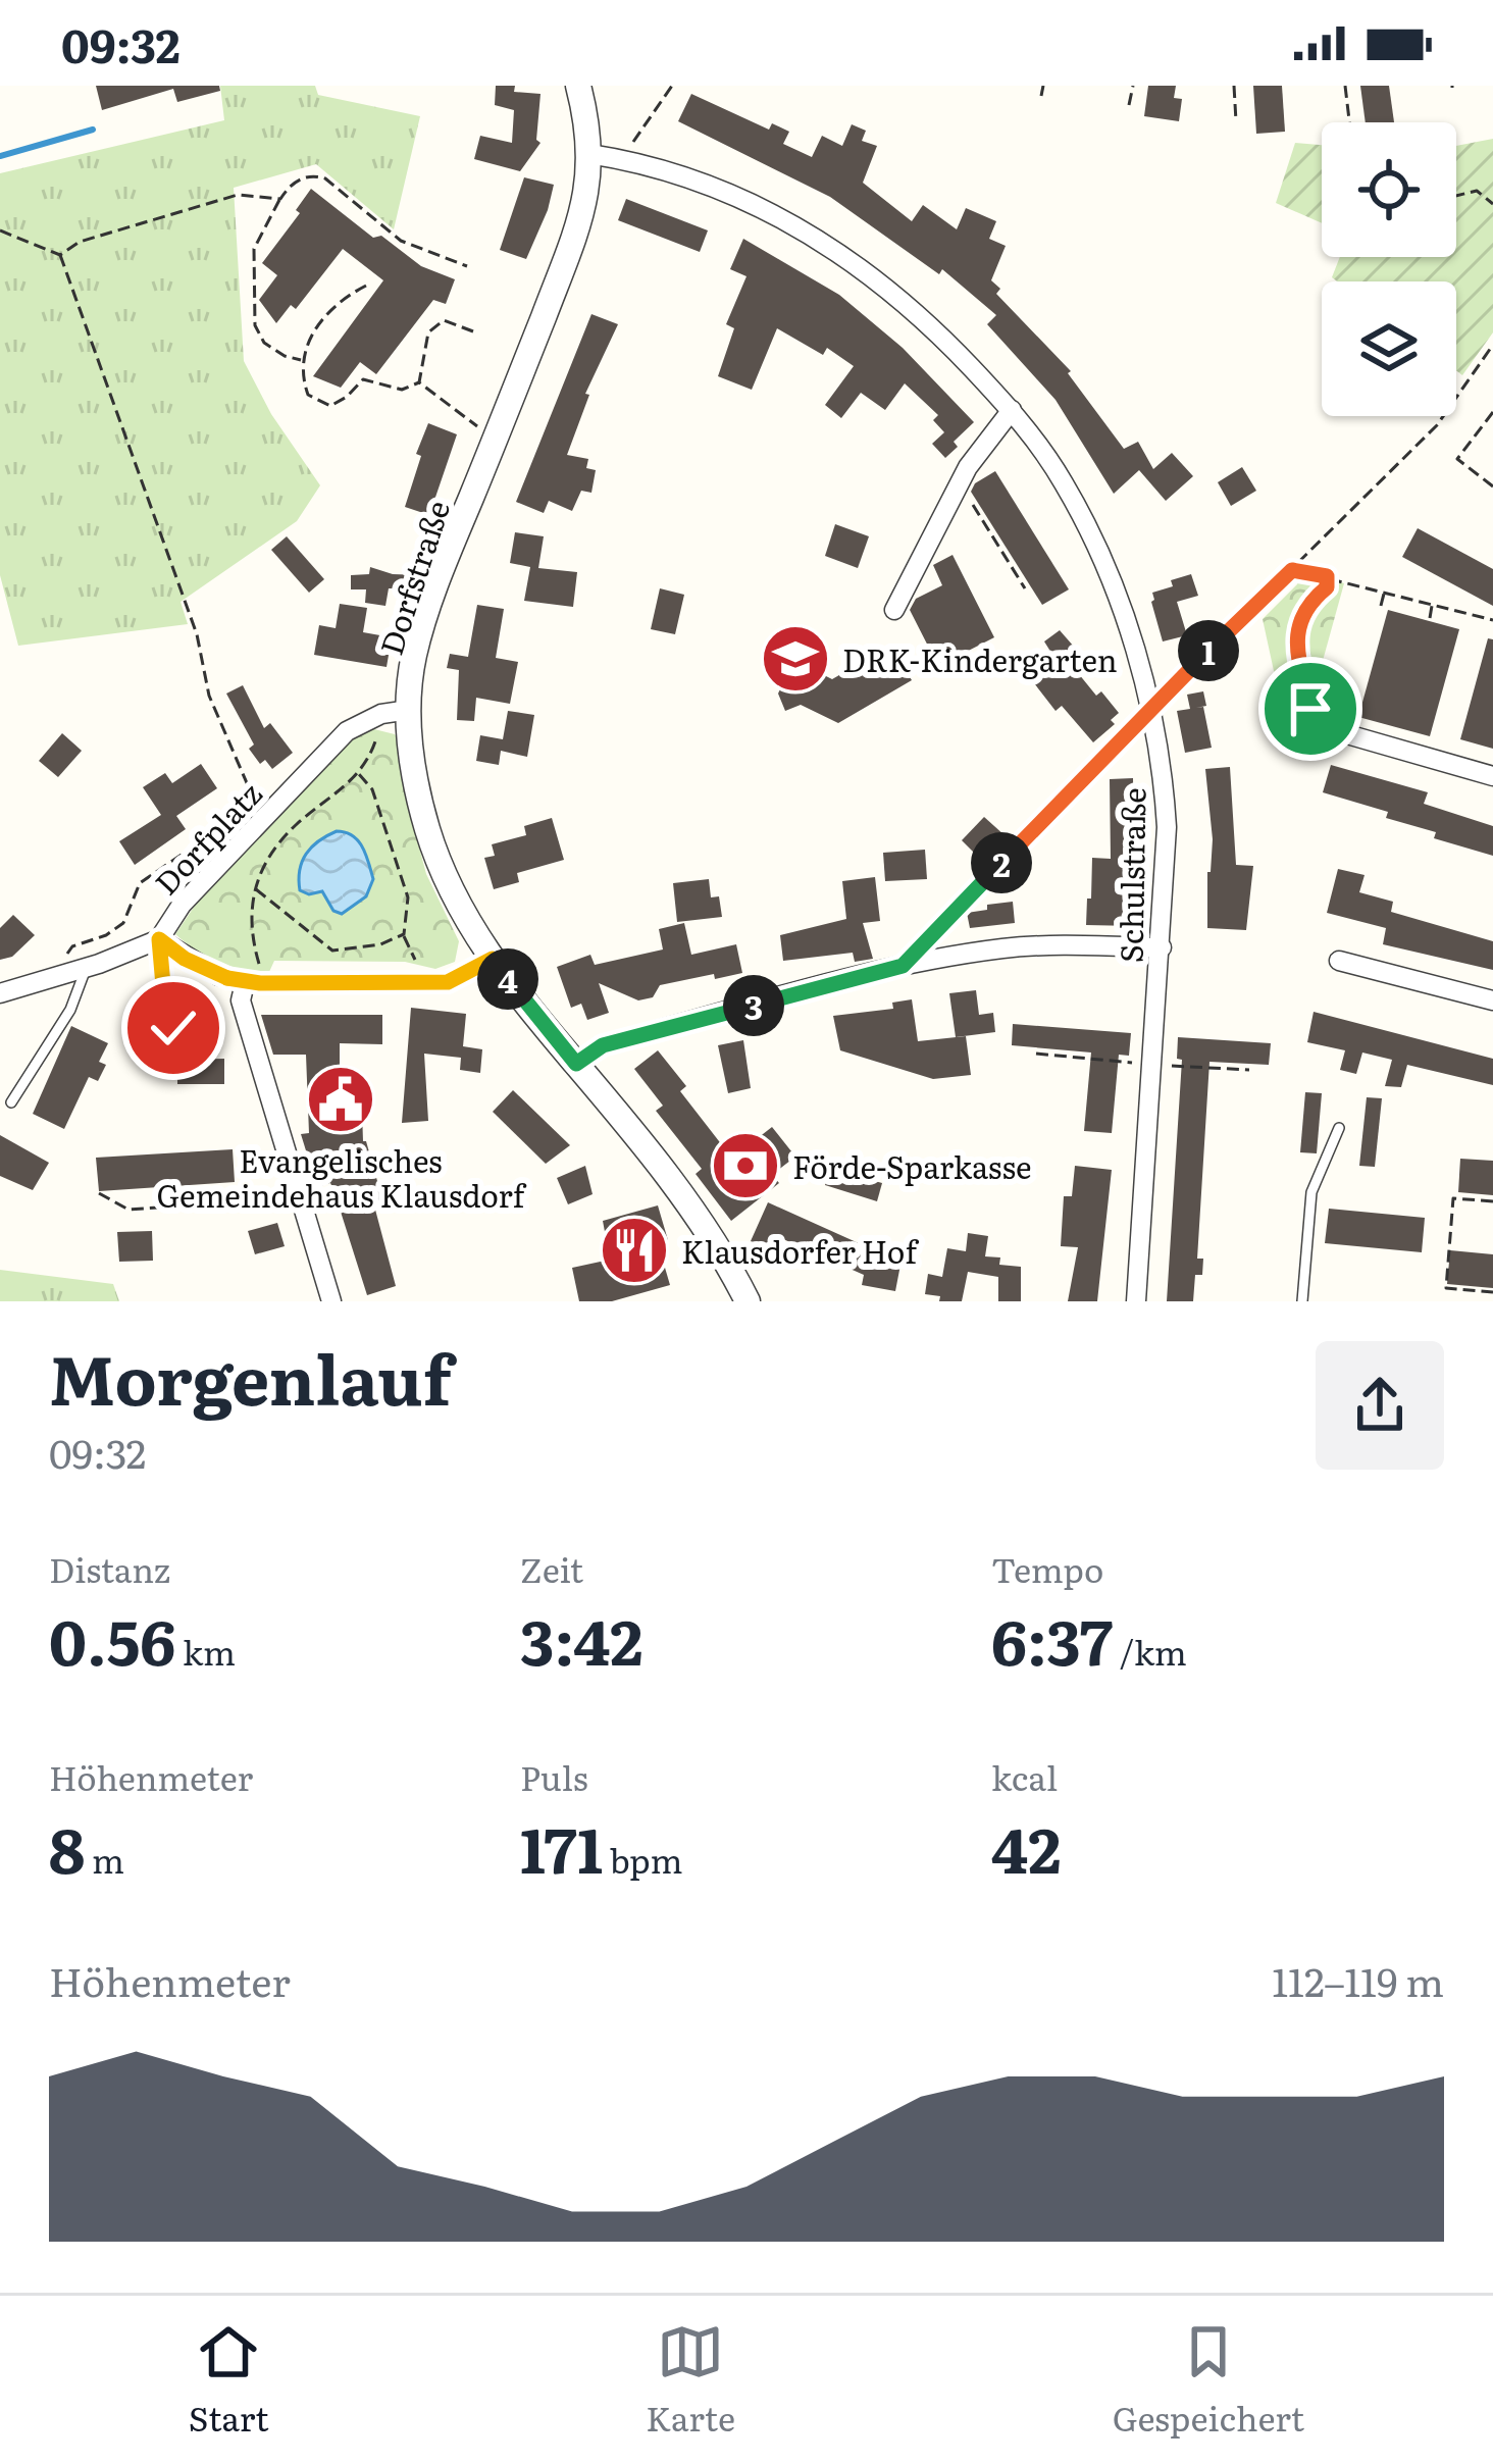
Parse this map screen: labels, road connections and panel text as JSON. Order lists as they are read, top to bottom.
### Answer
{
  "streets": {
    "street": ["Dorfstraße", "Dorfplatz", "Schulstraße"]
  },
  "crossings": [
    ["Dorfstraße", "Dorfplatz"],
    ["Dorfstraße", "Schulstraße"]
  ],
  "places": {
    "school or university": ["DRK-Kindergarten"],
    "public building": ["Evangelisches Gemeindehaus Klausdorf"],
    "bank": ["Förde-Sparkasse"],
    "restaurant": ["Klausdorfer Hof"]
  },
  "page": {
    "status": "09:32",
    "pins": [
      "1",
      "2",
      "4",
      "3"
    ],
    "heading": ["Morgenlauf", "09:32"],
    "stats": [
      ["Distanz", "0.56 km"],
      ["Zeit", "3:42"],
      ["Tempo", "6:37 /km"],
      ["Höhenmeter", "8 m"],
      ["Puls", "171 bpm"],
      ["kcal", "42"]
    ],
    "chart": ["Höhenmeter", "112–119 m"],
    "tabs": ["Start", "Karte", "Gespeichert"]
  }
}
